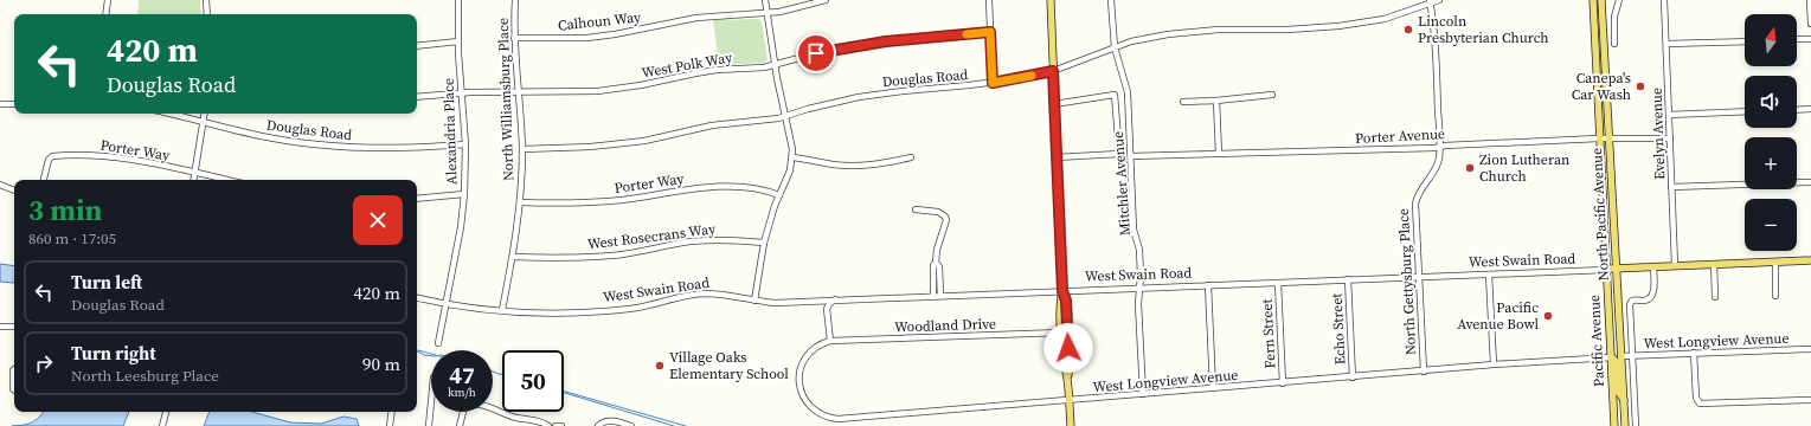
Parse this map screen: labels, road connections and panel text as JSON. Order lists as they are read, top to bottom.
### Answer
{
  "streets": {
    "main road": ["North Pacific Avenue", "West Swain Road", "Pacific Avenue"],
    "street": [
      "Calhoun Way",
      "West Polk Way",
      "Douglas Road",
      "North Williamsburg Place",
      "Alexandria Place",
      "Evelyn Avenue",
      "Porter Avenue",
      "Porter Way",
      "Mitchler Avenue",
      "West Rosecrans Way",
      "North Gettysburg Place",
      "Woodland Drive",
      "Echo Street",
      "Fern Street",
      "West Longview Avenue"
    ]
  },
  "crossings": [
    ["Calhoun Way", "North Williamsburg Place"],
    ["West Polk Way", "North Williamsburg Place"],
    ["West Polk Way", "Alexandria Place"],
    ["Douglas Road", "North Williamsburg Place"],
    ["Douglas Road", "Alexandria Place"],
    ["Douglas Road", "Mitchler Avenue"],
    ["Douglas Road", "North Gettysburg Place"],
    ["North Williamsburg Place", "Porter Way"],
    ["North Williamsburg Place", "West Rosecrans Way"],
    ["North Williamsburg Place", "West Swain Road"],
    ["Alexandria Place", "West Swain Road"],
    ["Evelyn Avenue", "Porter Avenue"],
    ["Evelyn Avenue", "West Swain Road"],
    ["Porter Avenue", "Mitchler Avenue"],
    ["Porter Avenue", "North Pacific Avenue"],
    ["Porter Avenue", "North Gettysburg Place"],
    ["Porter Avenue", "Pacific Avenue"],
    ["Mitchler Avenue", "West Swain Road"],
    ["Mitchler Avenue", "West Longview Avenue"],
    ["North Pacific Avenue", "West Swain Road"],
    ["North Pacific Avenue", "West Longview Avenue"],
    ["West Swain Road", "North Gettysburg Place"],
    ["West Swain Road", "Echo Street"],
    ["West Swain Road", "Fern Street"],
    ["West Swain Road", "Pacific Avenue"],
    ["North Gettysburg Place", "West Longview Avenue"],
    ["Woodland Drive", "West Longview Avenue"],
    ["Echo Street", "West Longview Avenue"],
    ["Fern Street", "West Longview Avenue"],
    ["Pacific Avenue", "West Longview Avenue"]
  ],
  "places": [
    "Lincoln Presbyterian Church",
    "Canepa's Car Wash",
    "Zion Lutheran Church",
    "Pacific Avenue Bowl",
    "Village Oaks Elementary School"
  ],
  "north": "top",
  "page": {
    "map_buttons": ["+", "−"],
    "turn": ["420 m", "Douglas Road"],
    "heading": ["3 min", "860 m · 17:05"],
    "list": [
      {
        "name": "Turn left",
        "note": "Douglas Road",
        "value": "420 m"
      },
      {
        "name": "Turn right",
        "note": "North Leesburg Place",
        "value": "90 m"
      }
    ],
    "speed": "47 km/h",
    "limit": "50"
  }
}
